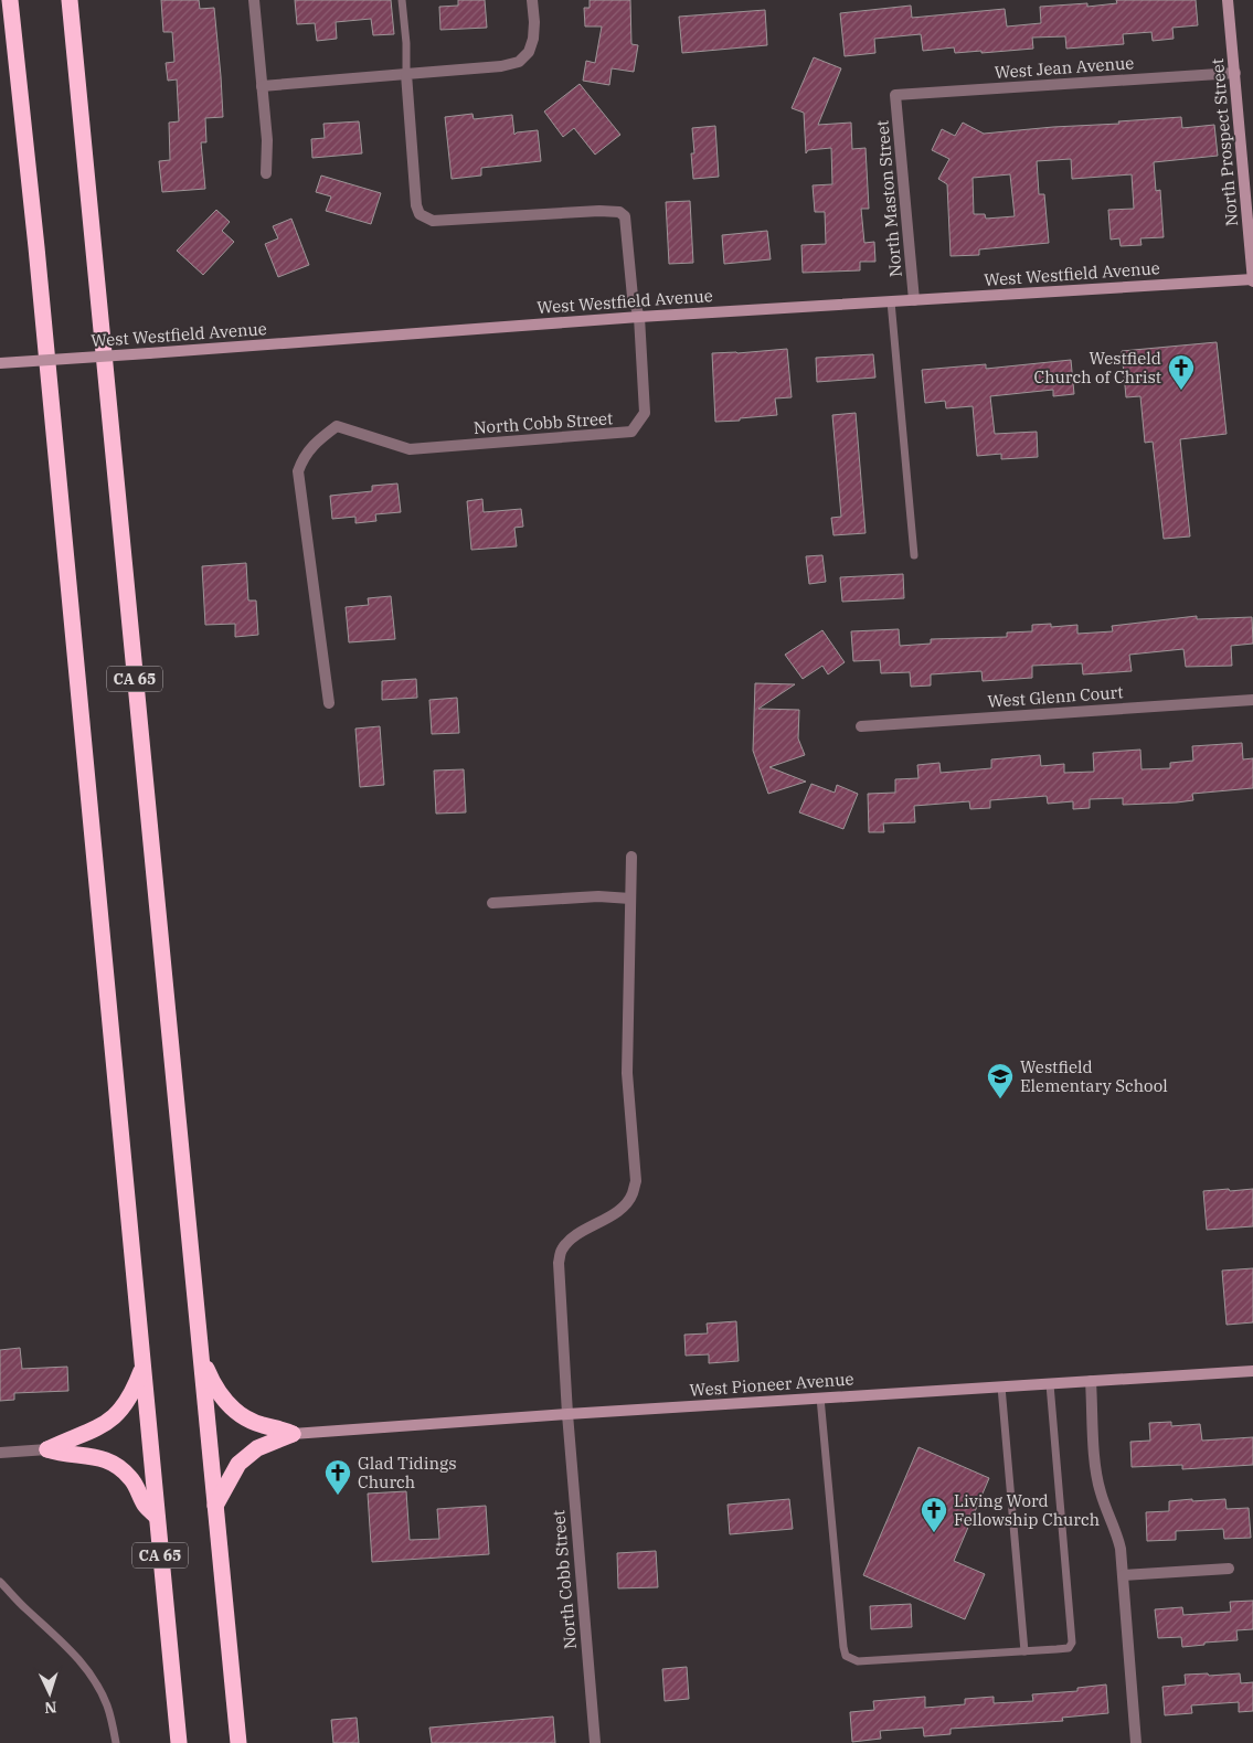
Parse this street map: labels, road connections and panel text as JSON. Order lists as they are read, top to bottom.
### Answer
{
  "streets": {
    "highway": ["CA 65"],
    "street": [
      "West Jean Avenue",
      "North Prospect Street",
      "North Maston Street",
      "West Westfield Avenue",
      "North Cobb Street",
      "West Glenn Court",
      "West Pioneer Avenue"
    ]
  },
  "crossings": [
    ["West Jean Avenue", "North Prospect Street"],
    ["West Jean Avenue", "North Maston Street"],
    ["North Prospect Street", "West Westfield Avenue"],
    ["North Maston Street", "West Westfield Avenue"],
    ["West Westfield Avenue", "North Cobb Street"],
    ["North Cobb Street", "West Pioneer Avenue"]
  ],
  "places": {
    "church": ["Westfield Church of Christ", "Glad Tidings Church", "Living Word Fellowship Church"],
    "school or university": ["Westfield Elementary School"]
  },
  "north": "bottom"
}
